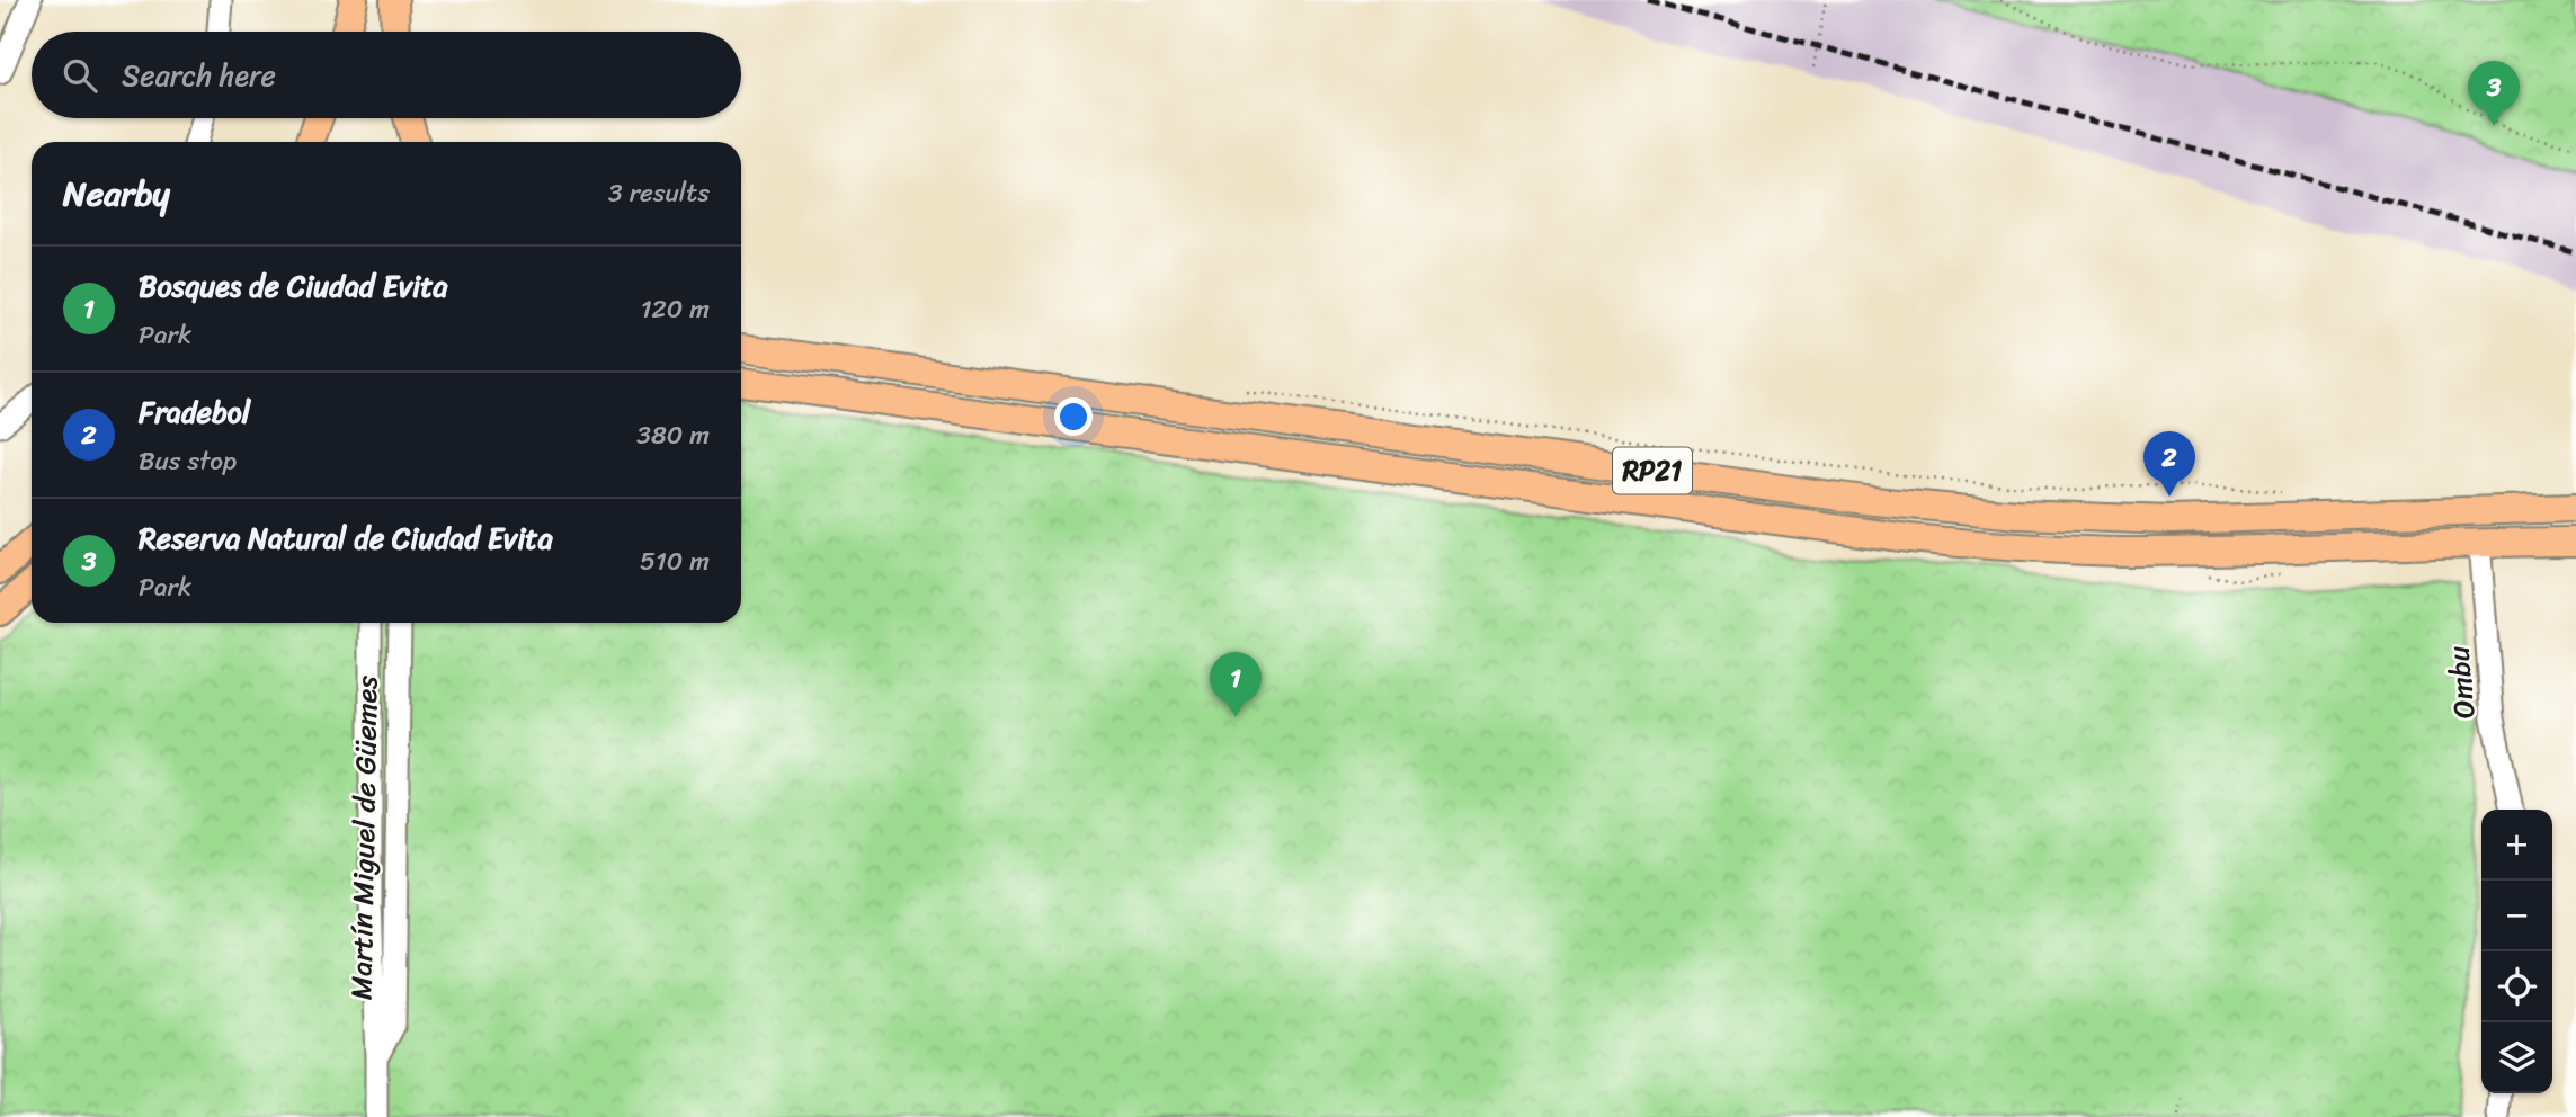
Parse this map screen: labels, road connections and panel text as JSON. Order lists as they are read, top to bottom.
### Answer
{
  "streets": {
    "main road": ["RP21"],
    "street": ["Ombu", "Martín Miguel de Güemes"]
  },
  "crossings": [
    ["RP21", "Ombu"]
  ],
  "page": {
    "search": "Search here",
    "pins": ["3", "2", "1"],
    "heading": ["Nearby", "3 results"],
    "list": [
      {
        "mark": "1",
        "name": "Bosques de Ciudad Evita",
        "note": "Park",
        "value": "120 m"
      },
      {
        "mark": "2",
        "name": "Fradebol",
        "note": "Bus stop",
        "value": "380 m"
      },
      {
        "mark": "3",
        "name": "Reserva Natural de Ciudad Evita",
        "note": "Park",
        "value": "510 m"
      }
    ],
    "map_buttons": ["+", "−"]
  }
}
